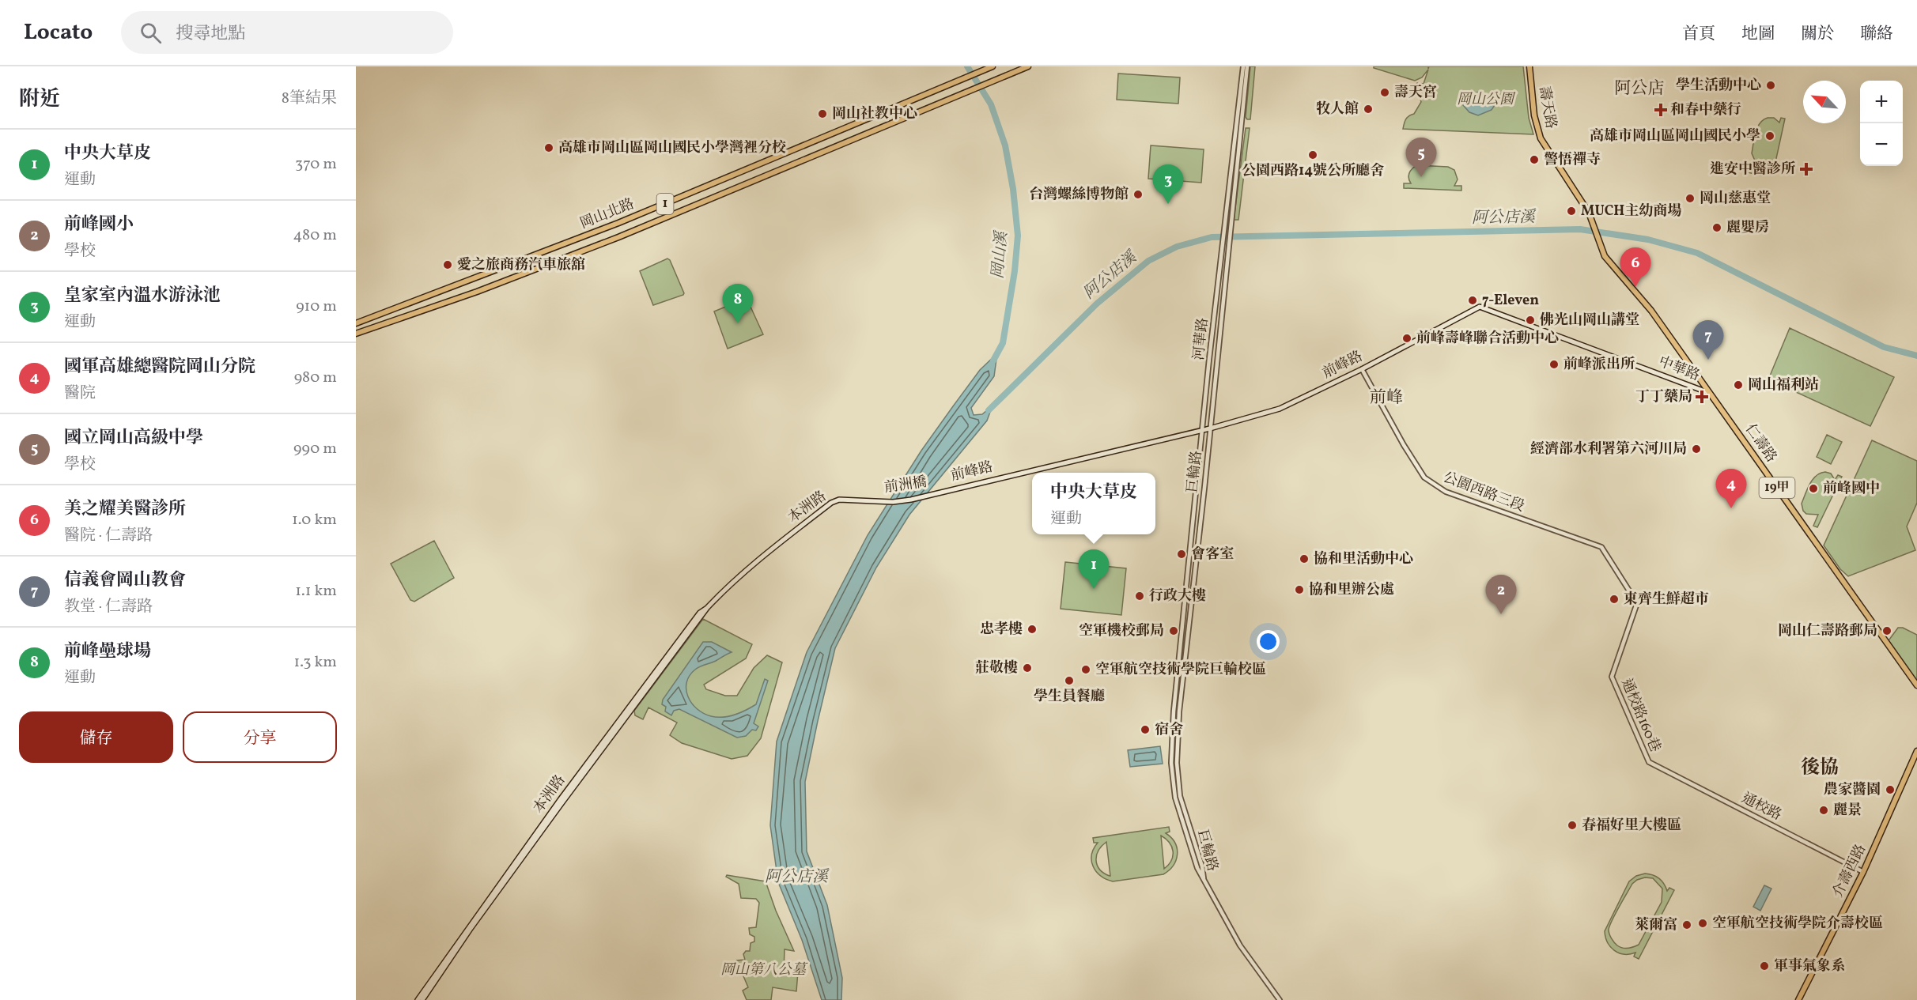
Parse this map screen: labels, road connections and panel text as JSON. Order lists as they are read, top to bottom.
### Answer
{
  "streets": {
    "main road": [
      "壽天路",
      "1",
      "岡山北路",
      "前峰路",
      "中華路",
      "仁壽路",
      "前洲橋",
      "19甲",
      "本洲路",
      "介壽西路"
    ],
    "street": [
      "河華路",
      "巨輪路",
      "公園西路三段",
      "通校路160巷",
      "通校路"
    ]
  },
  "crossings": [
    ["壽天路", "仁壽路"],
    ["河華路", "前峰路"],
    ["河華路", "巨輪路"],
    ["前峰路", "中華路"],
    ["前峰路", "巨輪路"],
    ["前峰路", "前洲橋"],
    ["前峰路", "公園西路三段"],
    ["中華路", "仁壽路"],
    ["前洲橋", "本洲路"],
    ["公園西路三段", "通校路160巷"],
    ["通校路160巷", "通校路"],
    ["通校路", "介壽西路"]
  ],
  "districts": ["阿公店", "前峰", "後協"],
  "water": ["阿公店溪", "岡山溪"],
  "parks": ["岡山公園", "岡山第八公墓"],
  "places": {
    "other": [
      "學生活動中心",
      "壽天宮",
      "牧人館",
      "岡山社教中心",
      "高雄市岡山區岡山國民小學",
      "高雄市岡山區岡山國民小學灣裡分校",
      "公園西路14號公所廳舍",
      "警悟禪寺",
      "台灣螺絲博物館",
      "岡山慈惠堂",
      "MUCH主幼商場",
      "麗嬰房",
      "愛之旅商務汽車旅舘",
      "7-Eleven",
      "佛光山岡山講堂",
      "前峰壽峰聯合活動中心",
      "前峰派出所",
      "岡山福利站",
      "經濟部水利署第六河川局",
      "前峰國中",
      "會客室",
      "協和里活動中心",
      "協和里辦公處",
      "行政大樓",
      "東齊生鮮超市",
      "忠孝樓",
      "空軍機校郵局",
      "岡山仁壽路郵局",
      "莊敬樓",
      "空軍航空技術學院巨輪校區",
      "學生員餐廳",
      "宿舍",
      "農家醬園",
      "麗景",
      "春福好里大樓區",
      "空軍航空技術學院介壽校區",
      "萊爾富",
      "軍事氣象系"
    ],
    "health": ["和春中藥行", "進安中醫診所", "丁丁藥局"]
  },
  "north": "top left",
  "page": {
    "header": "Locato",
    "search": "搜尋地點",
    "nav": [
      "首頁",
      "地圖",
      "關於",
      "聯絡"
    ],
    "heading": ["附近", "8筆結果"],
    "map_buttons": ["+", "−"],
    "list": [
      {
        "mark": "1",
        "name": "中央大草皮",
        "note": "運動",
        "value": "370 m"
      },
      {
        "mark": "2",
        "name": "前峰國小",
        "note": "學校",
        "value": "480 m"
      },
      {
        "mark": "3",
        "name": "皇家室內溫水游泳池",
        "note": "運動",
        "value": "910 m"
      },
      {
        "mark": "4",
        "name": "國軍高雄總醫院岡山分院",
        "note": "醫院",
        "value": "980 m"
      },
      {
        "mark": "5",
        "name": "國立岡山高級中學",
        "note": "學校",
        "value": "990 m"
      },
      {
        "mark": "6",
        "name": "美之耀美醫診所",
        "note": "醫院 · 仁壽路",
        "value": "1.0 km"
      },
      {
        "mark": "7",
        "name": "信義會岡山教會",
        "note": "教堂 · 仁壽路",
        "value": "1.1 km"
      },
      {
        "mark": "8",
        "name": "前峰壘球場",
        "note": "運動",
        "value": "1.3 km"
      }
    ],
    "pins": [
      "5",
      "3",
      "6",
      "8",
      "7",
      "4",
      "1",
      "2"
    ],
    "popup": ["中央大草皮", "運動"],
    "buttons": ["儲存", "分享"]
  }
}
